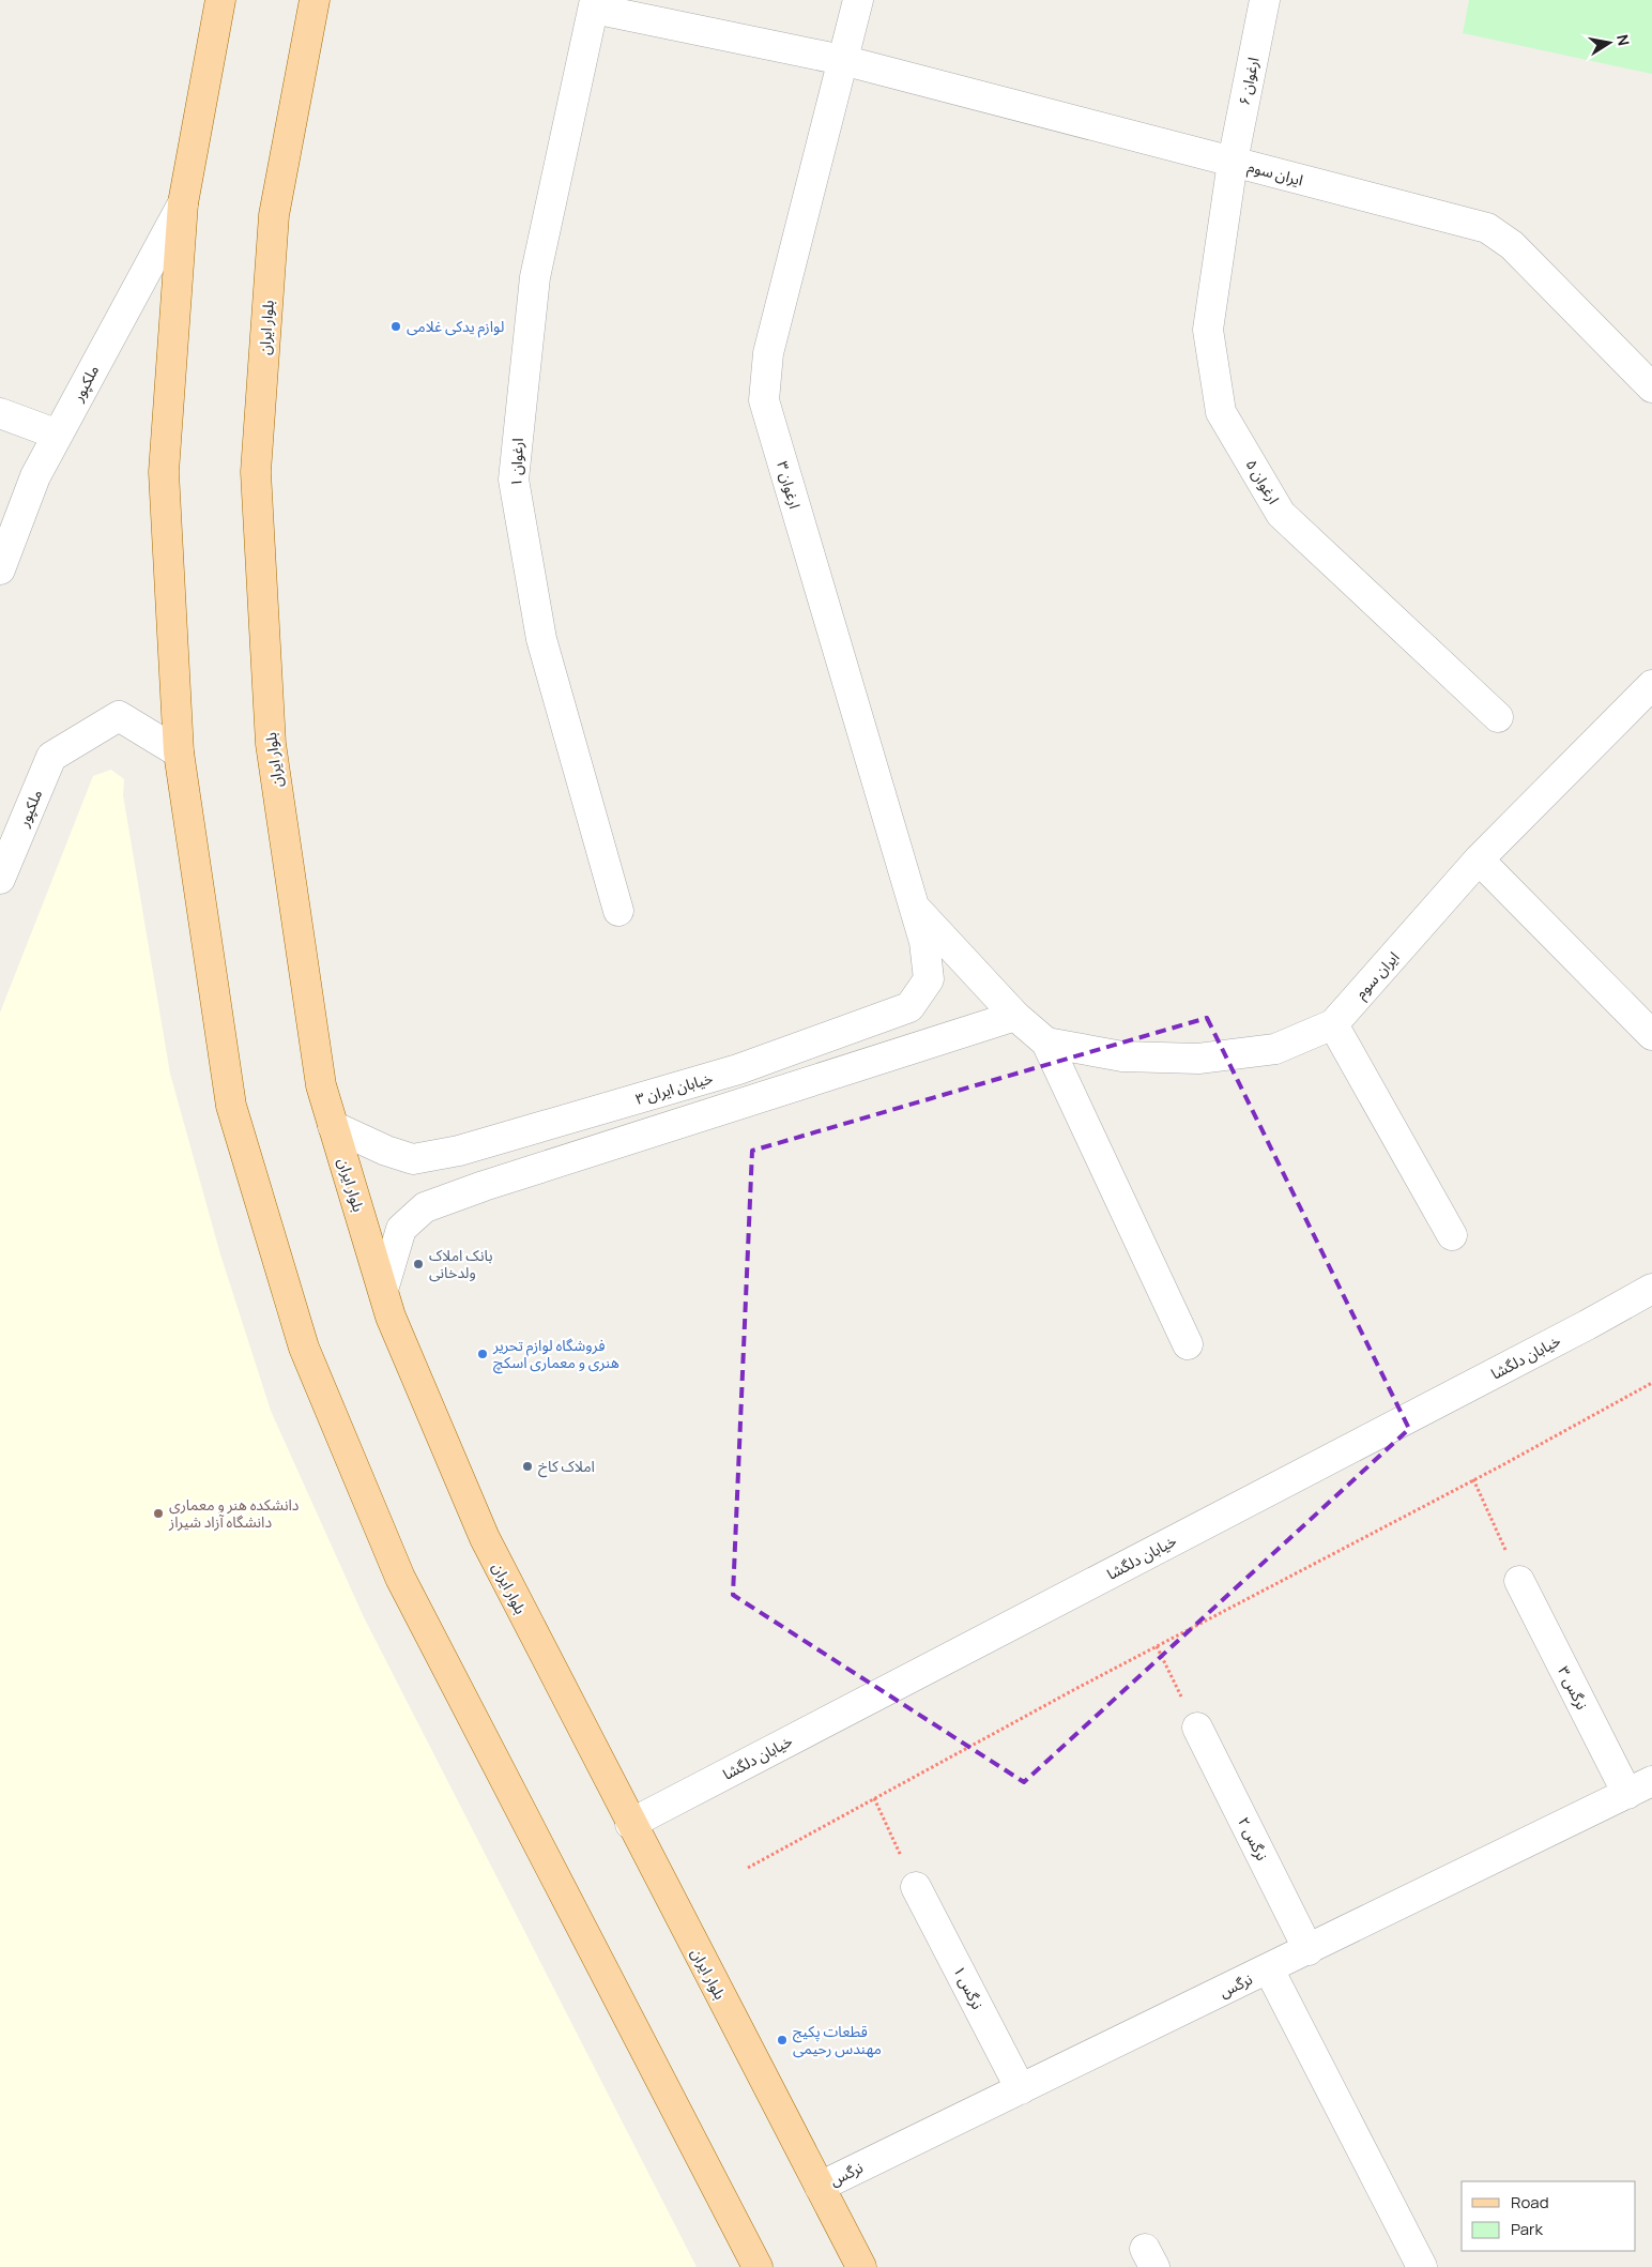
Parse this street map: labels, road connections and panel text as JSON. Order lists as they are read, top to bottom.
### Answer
{
  "streets": {
    "main road": ["بلوار ایران"],
    "street": [
      "ارغوان ۶",
      "ایران سوم",
      "ملکپور",
      "ارغوان ۱",
      "ارغوان ۵",
      "ارغوان ۳",
      "خیابان ایران ۳",
      "خیابان دلگشا",
      "نرگس ۳",
      "نرگس ۲",
      "نرگس",
      "نرگس ۱"
    ]
  },
  "crossings": [
    ["ارغوان ۶", "ایران سوم"],
    ["ارغوان ۶", "ارغوان ۵"],
    ["ایران سوم", "ارغوان ۱"],
    ["ایران سوم", "ارغوان ۵"],
    ["ایران سوم", "ارغوان ۳"],
    ["ایران سوم", "خیابان ایران ۳"],
    ["بلوار ایران", "خیابان ایران ۳"],
    ["بلوار ایران", "خیابان دلگشا"],
    ["بلوار ایران", "نرگس"],
    ["ارغوان ۳", "خیابان ایران ۳"],
    ["نرگس ۳", "نرگس"],
    ["نرگس ۲", "نرگس"],
    ["نرگس", "نرگس ۱"]
  ],
  "places": [
    "لوازم یدکی غلامی",
    "بانک املاک ولدخانی",
    "فروشگاه لوازم تحریر هنری و معماری اسکچ",
    "املاک کاخ",
    "دانشکده هنر و معماری دانشگاه آزاد شیراز",
    "قطعات پکیج مهندس رحیمی"
  ],
  "legend": ["Road", "Park"],
  "north": "right"
}
